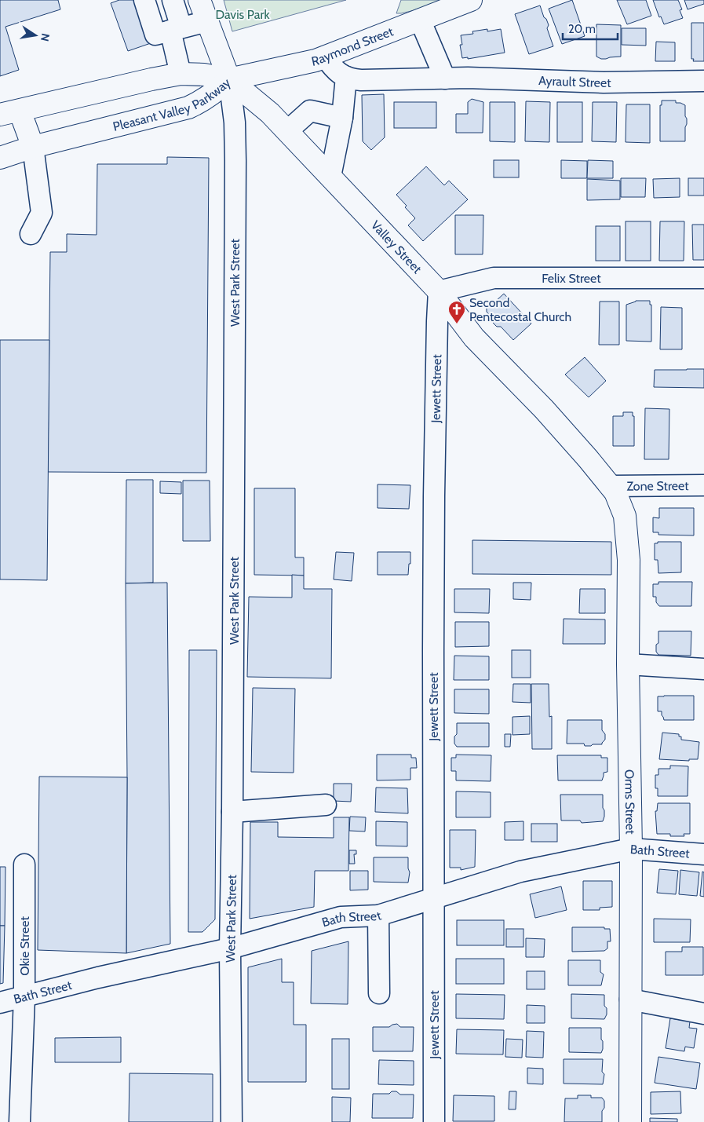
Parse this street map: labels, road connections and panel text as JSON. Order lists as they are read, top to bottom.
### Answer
{
  "streets": {
    "main road": [
      "Raymond Street",
      "Pleasant Valley Parkway",
      "Valley Street",
      "Orms Street"
    ],
    "street": [
      "Ayrault Street",
      "Felix Street",
      "West Park Street",
      "Jewett Street",
      "Zone Street",
      "Bath Street",
      "Okie Street"
    ]
  },
  "crossings": [
    ["Raymond Street", "Ayrault Street"],
    ["Raymond Street", "Pleasant Valley Parkway"],
    ["Raymond Street", "Valley Street"],
    ["Raymond Street", "West Park Street"],
    ["Pleasant Valley Parkway", "Valley Street"],
    ["Pleasant Valley Parkway", "West Park Street"],
    ["Valley Street", "Felix Street"],
    ["Valley Street", "West Park Street"],
    ["Valley Street", "Jewett Street"],
    ["Valley Street", "Zone Street"],
    ["Valley Street", "Orms Street"],
    ["Felix Street", "Jewett Street"],
    ["West Park Street", "Bath Street"],
    ["Jewett Street", "Bath Street"],
    ["Zone Street", "Orms Street"],
    ["Orms Street", "Bath Street"],
    ["Bath Street", "Okie Street"]
  ],
  "parks": ["Davis Park"],
  "places": {
    "church": ["Second Pentecostal Church"]
  },
  "scale_bar": "20 m",
  "north": "right"
}
